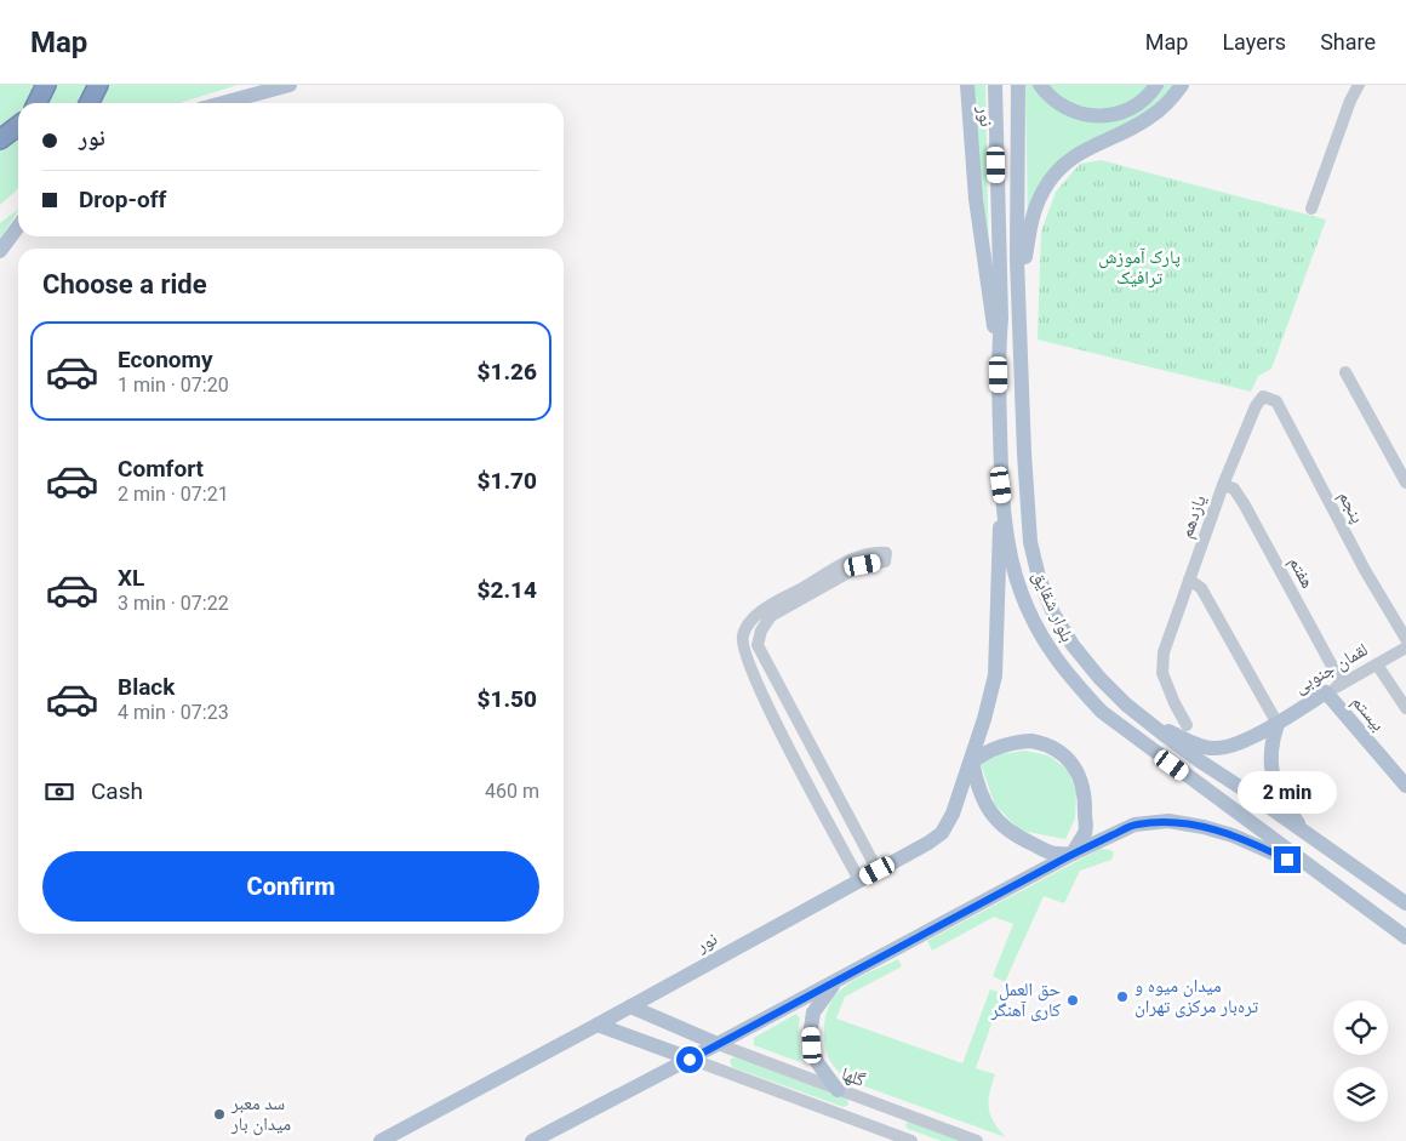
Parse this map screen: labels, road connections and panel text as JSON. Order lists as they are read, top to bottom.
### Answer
{
  "streets": {
    "main road": [
      "نور",
      "بلوار شقایق",
      "لقمان جنوبی",
      "بیستم"
    ],
    "street": [
      "پنجم",
      "یازدهم",
      "هفتم",
      "گلها"
    ]
  },
  "crossings": [
    ["نور", "بلوار شقایق"],
    ["پنجم", "یازدهم"],
    ["یازدهم", "هفتم"],
    ["هفتم", "لقمان جنوبی"],
    ["بلوار شقایق", "لقمان جنوبی"],
    ["لقمان جنوبی", "بیستم"]
  ],
  "parks": ["پارک آموزش ترافیک"],
  "places": ["میدان میوه و تره‌بار مرکزی تهران", "حق العمل کاری آهنگر", "سد معبر میدان بار"],
  "page": {
    "header": "Map",
    "nav": ["Map", "Layers", "Share"],
    "banner": ["نور", "Drop-off"],
    "heading": "Choose a ride",
    "list": [
      {
        "name": "Economy",
        "note": "1 min · 07:20",
        "value": "$1.26"
      },
      {
        "name": "Comfort",
        "note": "2 min · 07:21",
        "value": "$1.70"
      },
      {
        "name": "XL",
        "note": "3 min · 07:22",
        "value": "$2.14"
      },
      {
        "name": "Black",
        "note": "4 min · 07:23",
        "value": "$1.50"
      }
    ],
    "pay": ["Cash", "460 m"],
    "bubble": "2 min",
    "buttons": "Confirm"
  }
}
